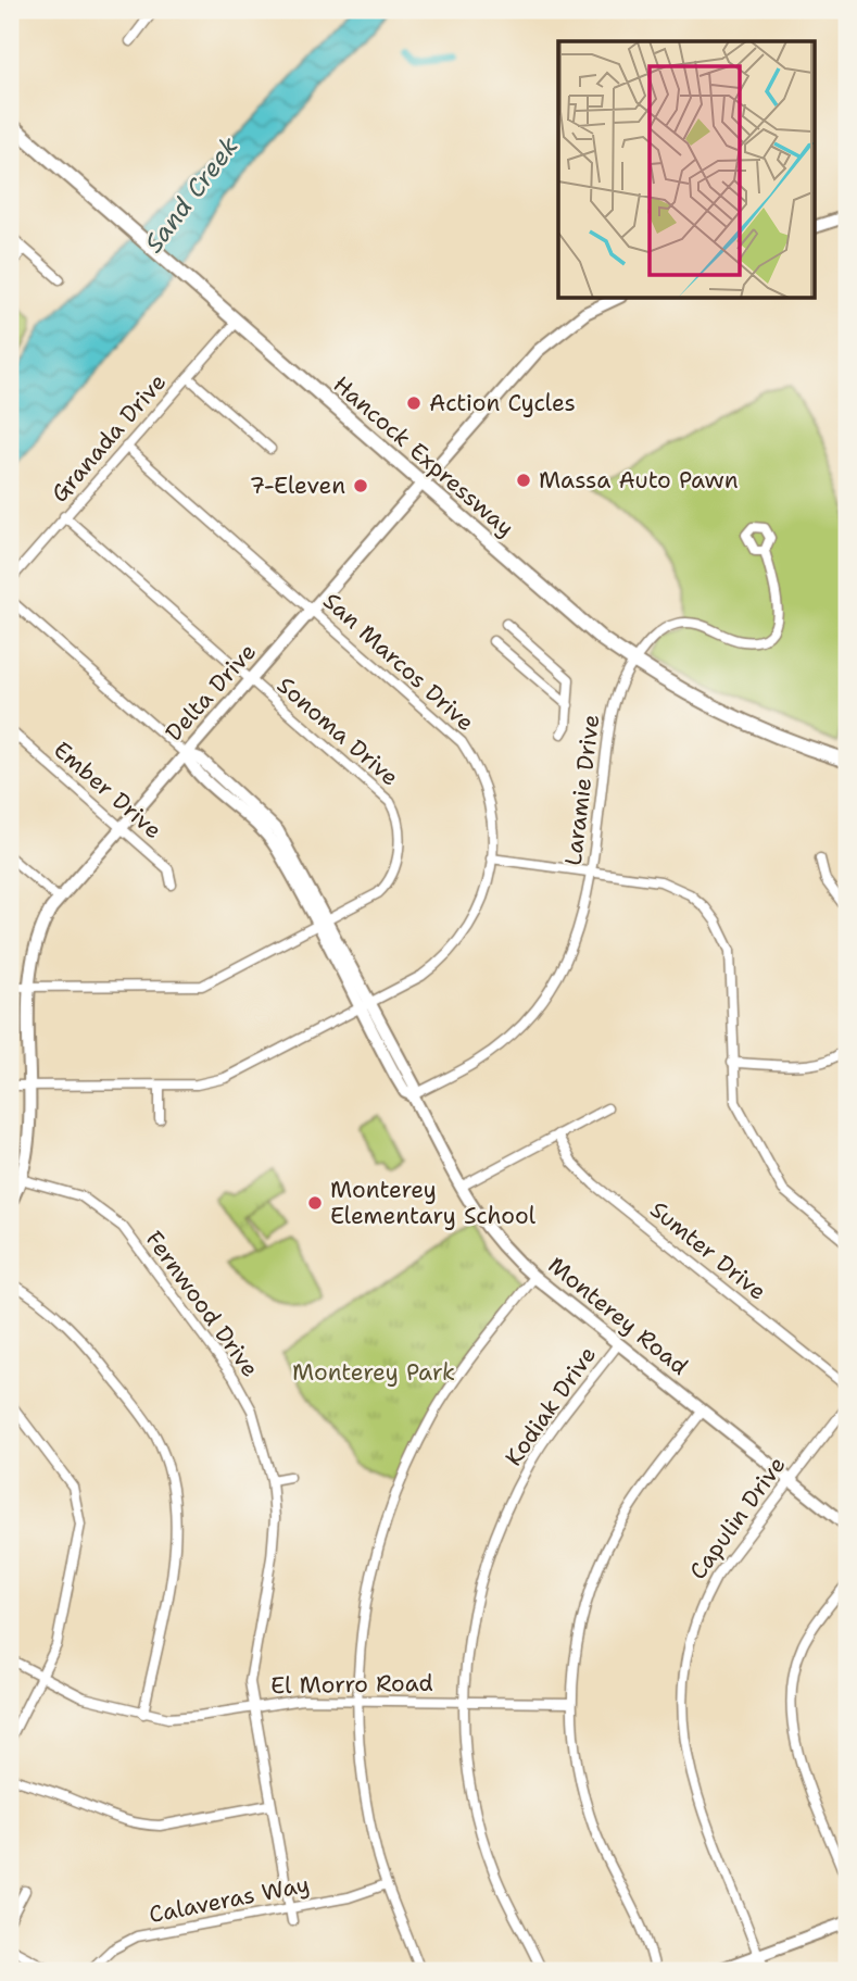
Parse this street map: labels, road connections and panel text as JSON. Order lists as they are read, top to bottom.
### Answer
{
  "streets": {
    "main road": ["Hancock Expressway"],
    "street": [
      "Granada Drive",
      "San Marcos Drive",
      "Delta Drive",
      "Sonoma Drive",
      "Ember Drive",
      "Laramie Drive",
      "Sumter Drive",
      "Fernwood Drive",
      "Monterey Road",
      "Kodiak Drive",
      "Capulin Drive",
      "El Morro Road",
      "Calaveras Way"
    ]
  },
  "crossings": [
    ["Granada Drive", "Hancock Expressway"],
    ["Granada Drive", "San Marcos Drive"],
    ["Granada Drive", "Sonoma Drive"],
    ["Hancock Expressway", "Delta Drive"],
    ["Hancock Expressway", "Laramie Drive"],
    ["San Marcos Drive", "Delta Drive"],
    ["San Marcos Drive", "Monterey Road"],
    ["Delta Drive", "Sonoma Drive"],
    ["Delta Drive", "Ember Drive"],
    ["Delta Drive", "Fernwood Drive"],
    ["Delta Drive", "Monterey Road"],
    ["Sonoma Drive", "Monterey Road"],
    ["Laramie Drive", "Monterey Road"],
    ["Fernwood Drive", "El Morro Road"],
    ["Fernwood Drive", "Calaveras Way"],
    ["Monterey Road", "Kodiak Drive"],
    ["Monterey Road", "Capulin Drive"],
    ["Kodiak Drive", "El Morro Road"]
  ],
  "water": ["Sand Creek"],
  "parks": ["Monterey Park"],
  "places": [
    "Action Cycles",
    "Massa Auto Pawn",
    "7-Eleven",
    "Monterey Elementary School"
  ]
}
